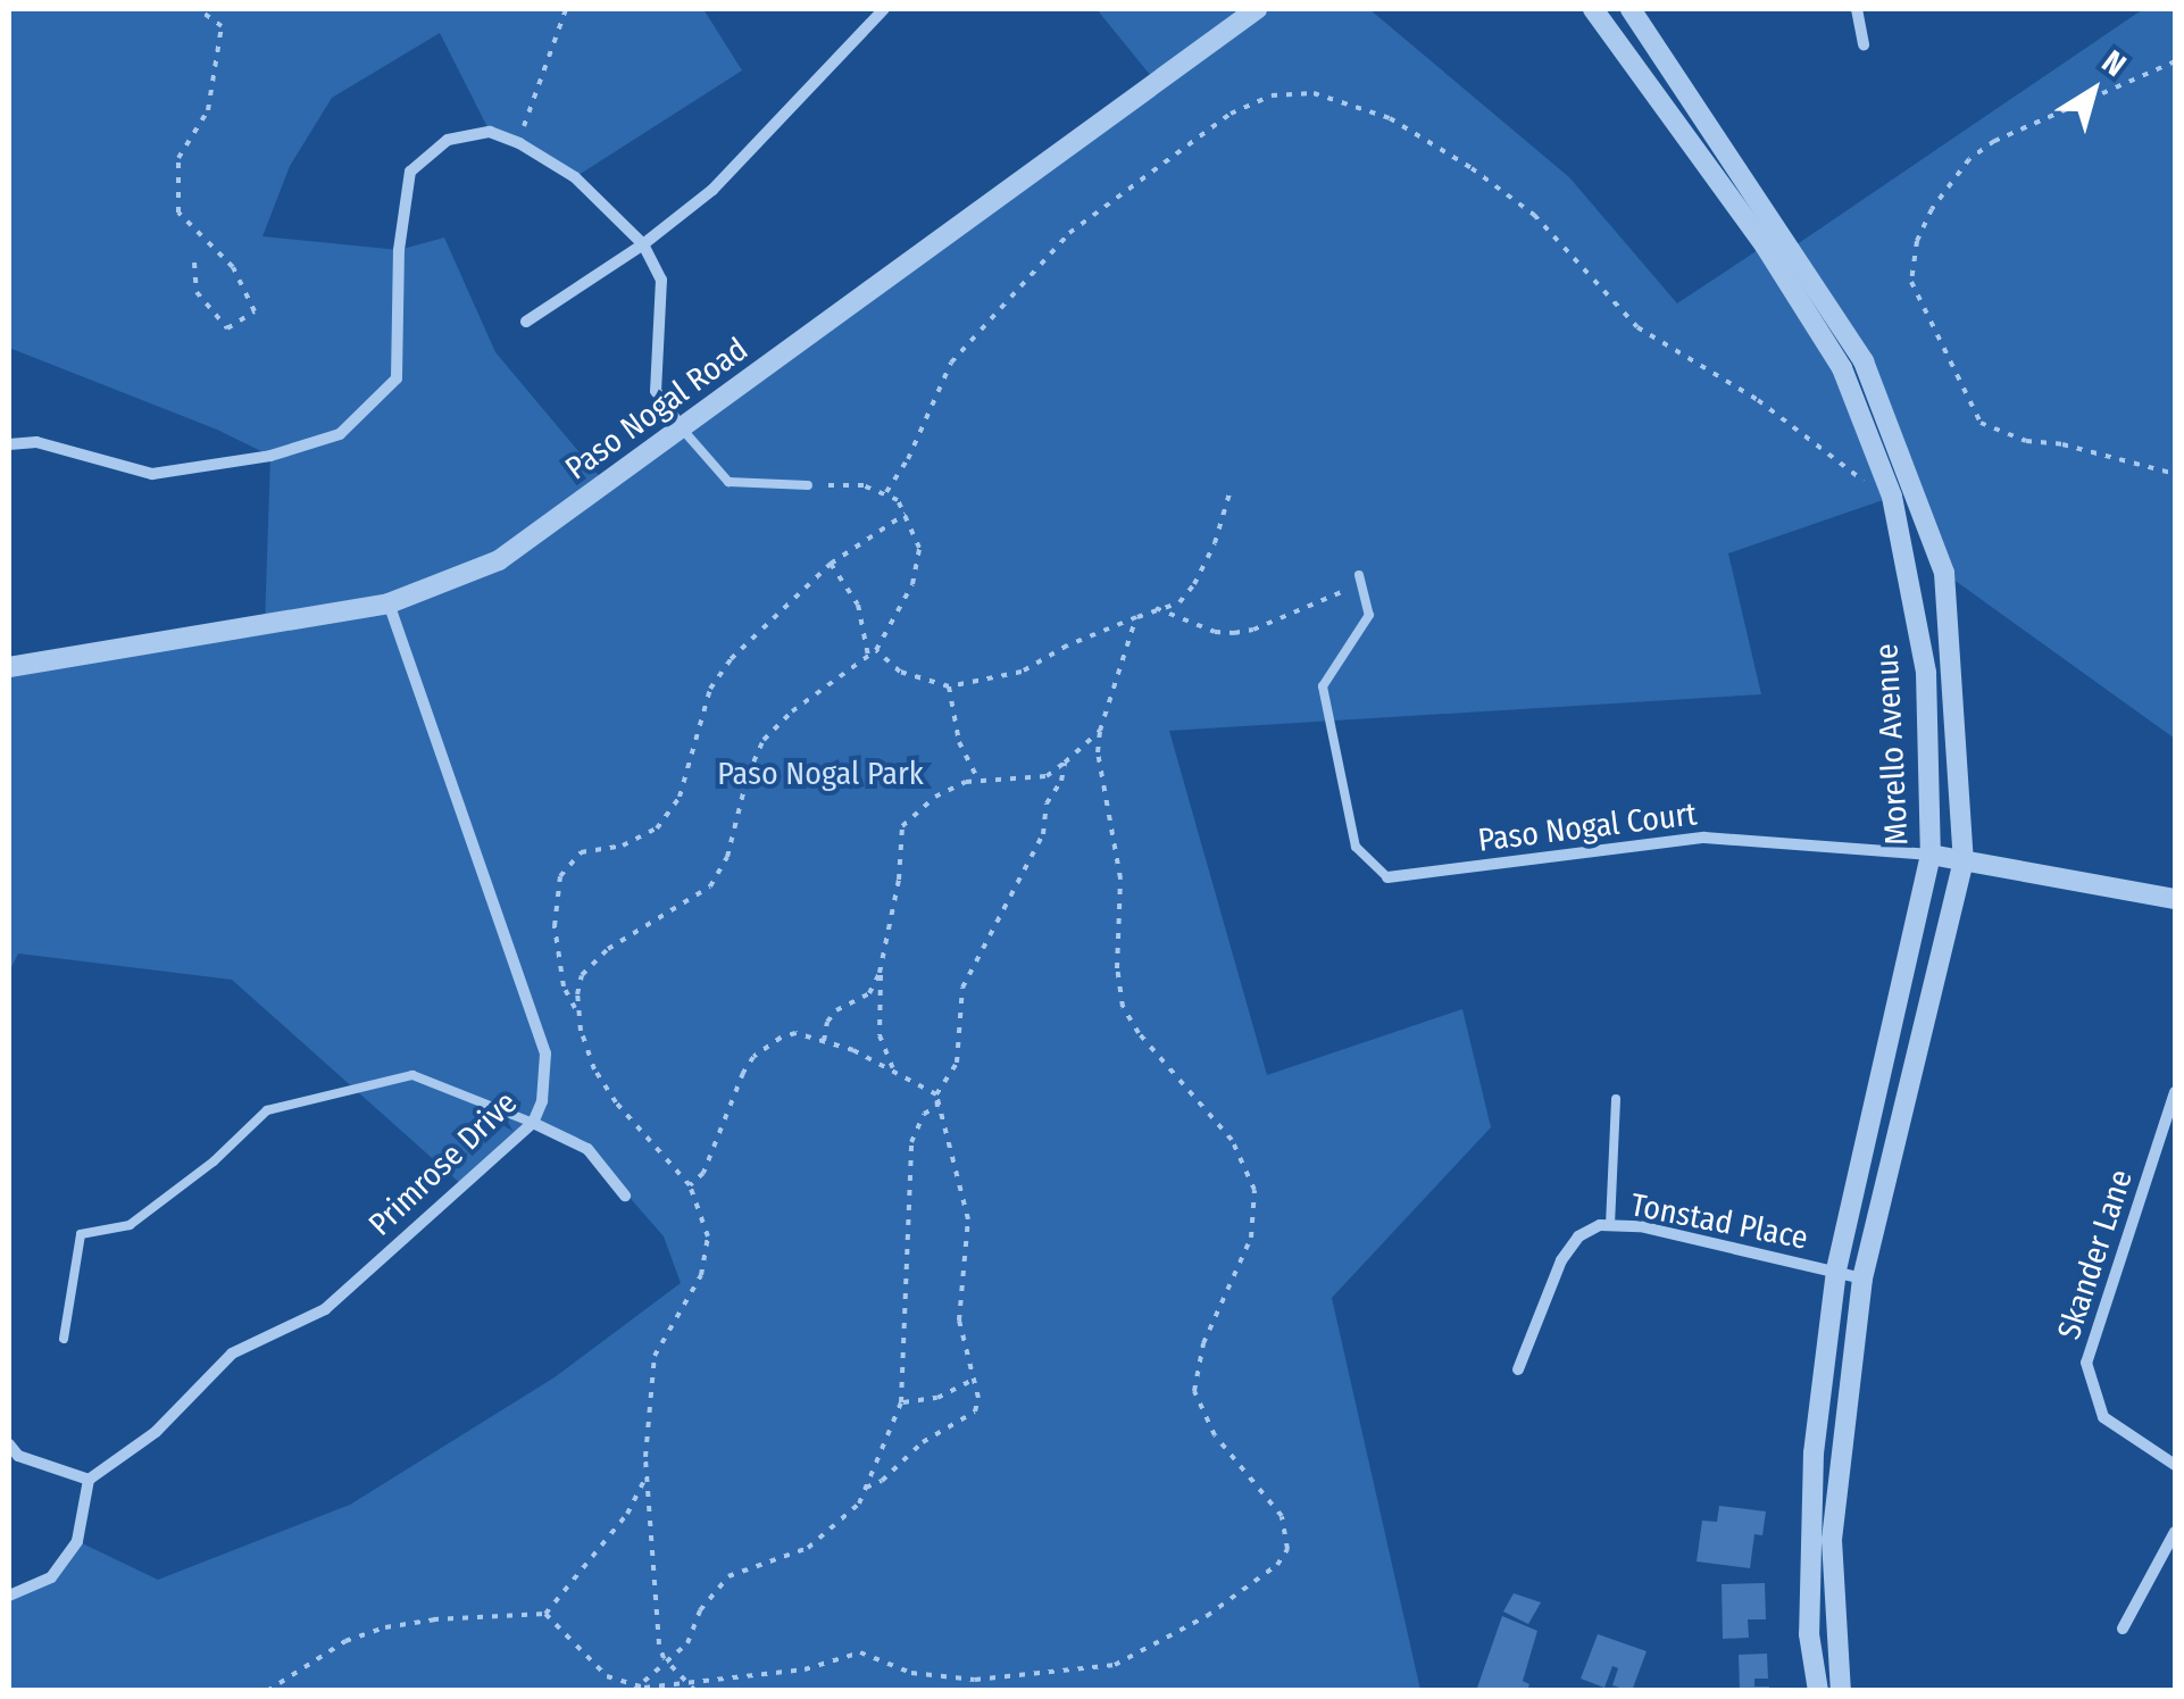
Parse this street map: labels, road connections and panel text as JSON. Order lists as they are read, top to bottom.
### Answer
{
  "streets": {
    "street": [
      "Paso Nogal Road",
      "Morello Avenue",
      "Paso Nogal Court",
      "Primrose Drive",
      "Tonstad Place",
      "Skander Lane"
    ]
  },
  "crossings": [
    ["Paso Nogal Road", "Primrose Drive"],
    ["Morello Avenue", "Paso Nogal Court"],
    ["Morello Avenue", "Tonstad Place"]
  ],
  "parks": ["Paso Nogal Park"],
  "north": "top right"
}
